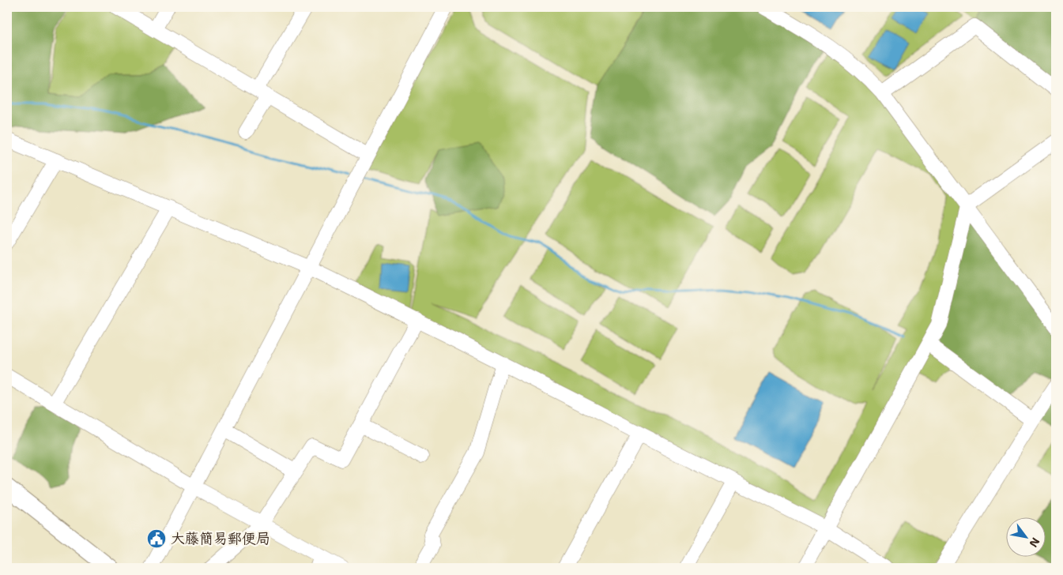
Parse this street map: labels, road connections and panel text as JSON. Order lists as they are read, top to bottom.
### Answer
{
  "places": {
    "public building": ["大藤簡易郵便局"]
  },
  "north": "bottom right"
}
